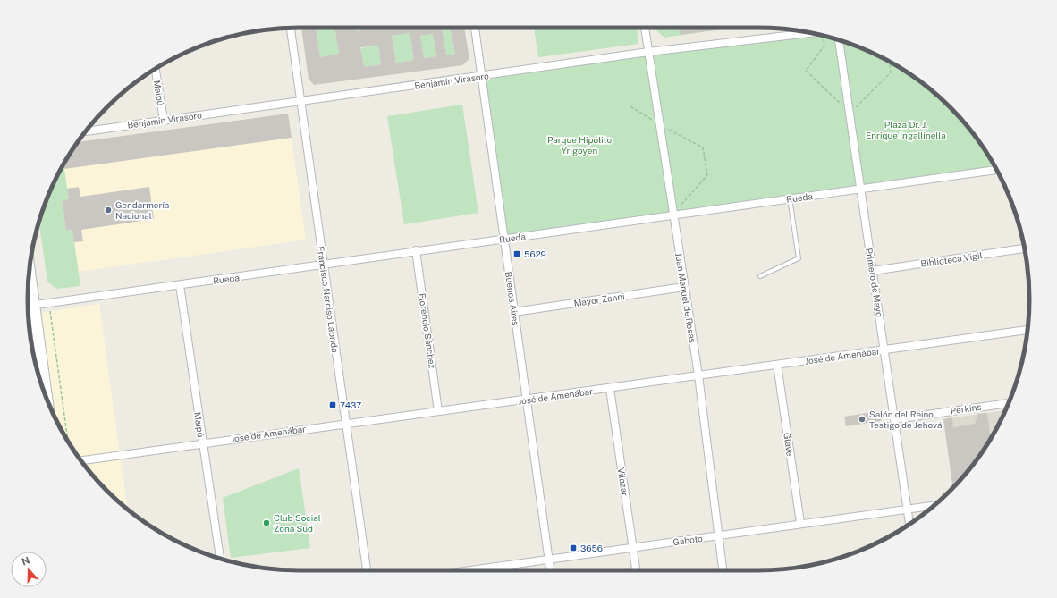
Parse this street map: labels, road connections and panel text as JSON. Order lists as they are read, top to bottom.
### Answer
{
  "streets": {
    "street": [
      "Benjamín Virasoro",
      "Maipú",
      "Rueda",
      "Biblioteca Vigil",
      "Primero de Mayo",
      "Juan Manuel de Rosas",
      "Buenos Aires",
      "Francisco Narciso Laprida",
      "Mayor Zanni",
      "Florencio Sánchez",
      "José de Amenábar",
      "Perkins",
      "Glave",
      "Vilazar",
      "Gaboto"
    ]
  },
  "crossings": [
    ["Benjamín Virasoro", "Maipú"],
    ["Benjamín Virasoro", "Juan Manuel de Rosas"],
    ["Benjamín Virasoro", "Buenos Aires"],
    ["Benjamín Virasoro", "Francisco Narciso Laprida"],
    ["Maipú", "Rueda"],
    ["Maipú", "José de Amenábar"],
    ["Rueda", "Primero de Mayo"],
    ["Rueda", "Juan Manuel de Rosas"],
    ["Rueda", "Buenos Aires"],
    ["Rueda", "Francisco Narciso Laprida"],
    ["Rueda", "Florencio Sánchez"],
    ["Biblioteca Vigil", "Primero de Mayo"],
    ["Primero de Mayo", "José de Amenábar"],
    ["Primero de Mayo", "Perkins"],
    ["Primero de Mayo", "Gaboto"],
    ["Juan Manuel de Rosas", "Mayor Zanni"],
    ["Juan Manuel de Rosas", "José de Amenábar"],
    ["Juan Manuel de Rosas", "Gaboto"],
    ["Buenos Aires", "Mayor Zanni"],
    ["Buenos Aires", "José de Amenábar"],
    ["Buenos Aires", "Gaboto"],
    ["Francisco Narciso Laprida", "José de Amenábar"],
    ["Florencio Sánchez", "José de Amenábar"],
    ["José de Amenábar", "Glave"],
    ["José de Amenábar", "Vilazar"],
    ["Glave", "Gaboto"],
    ["Vilazar", "Gaboto"]
  ],
  "parks": ["Plaza Dr. J. Enrique Ingallinella", "Parque Hipólito Yrigoyen"],
  "places": {
    "other": ["Gendarmería Nacional", "Salón del Reino Testigo de Jehová", "Club Social Zona Sud"],
    "transit": ["5629", "7437", "3656"]
  },
  "north": "top"
}
